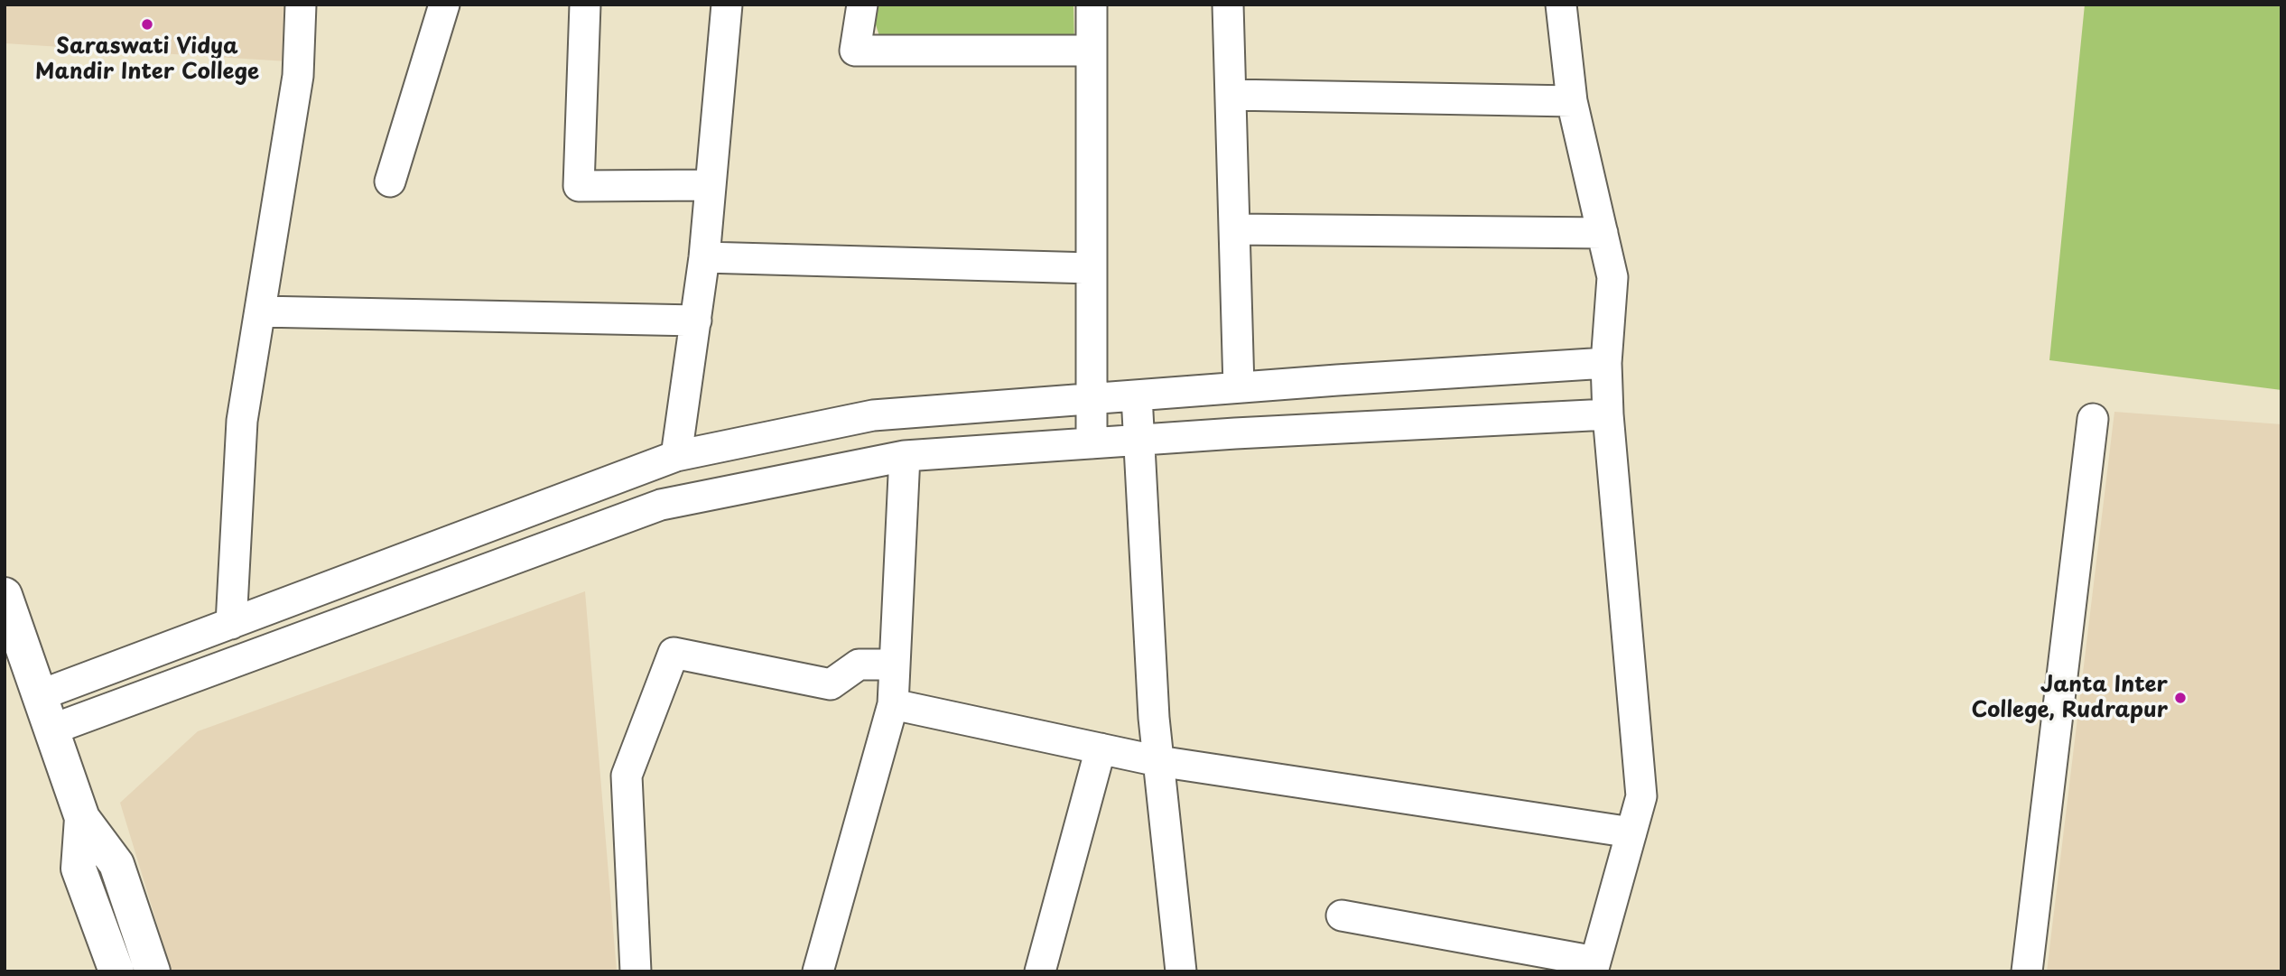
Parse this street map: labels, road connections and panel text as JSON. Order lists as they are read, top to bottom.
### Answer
{
  "places": ["Saraswati Vidya Mandir Inter College", "Janta Inter College, Rudrapur"]
}
